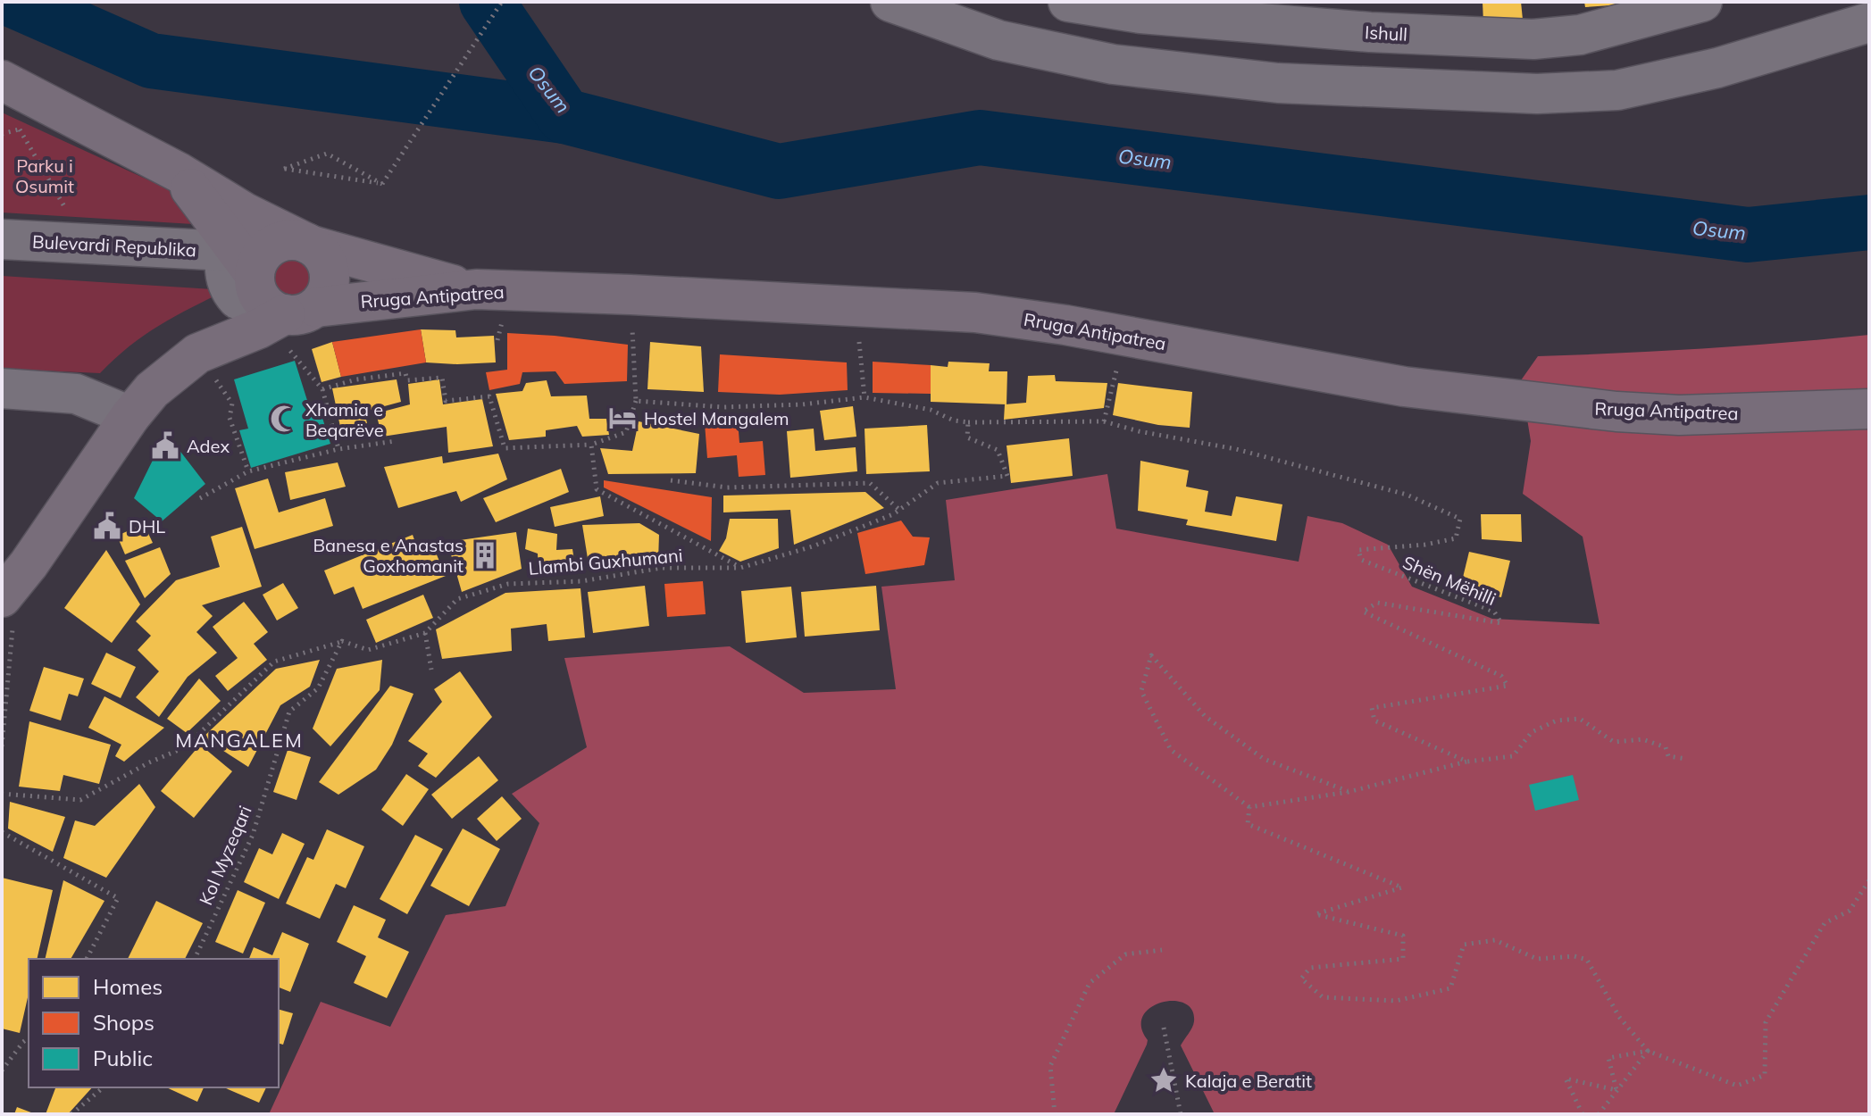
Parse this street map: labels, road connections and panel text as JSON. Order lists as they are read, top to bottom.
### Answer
{
  "streets": {
    "main road": ["Rruga Antipatrea"],
    "street": ["Ishull", "Bulevardi Republika"],
    "path": ["Llambi Guxhumani", "Shën Mëhilli", "Kol Myzeqari"]
  },
  "crossings": [
    ["Bulevardi Republika", "Rruga Antipatrea"]
  ],
  "districts": ["MANGALEM"],
  "water": ["Osum"],
  "parks": ["Parku i Osumit"],
  "places": {
    "hotel": ["Hostel Mangalem"],
    "mosque": ["Xhamia e Beqarëve"],
    "public building": ["Adex", "DHL"],
    "building": ["Banesa e Anastas Goxhomanit"],
    "place": ["Kalaja e Beratit"]
  },
  "legend": ["Homes", "Shops", "Public"]
}
